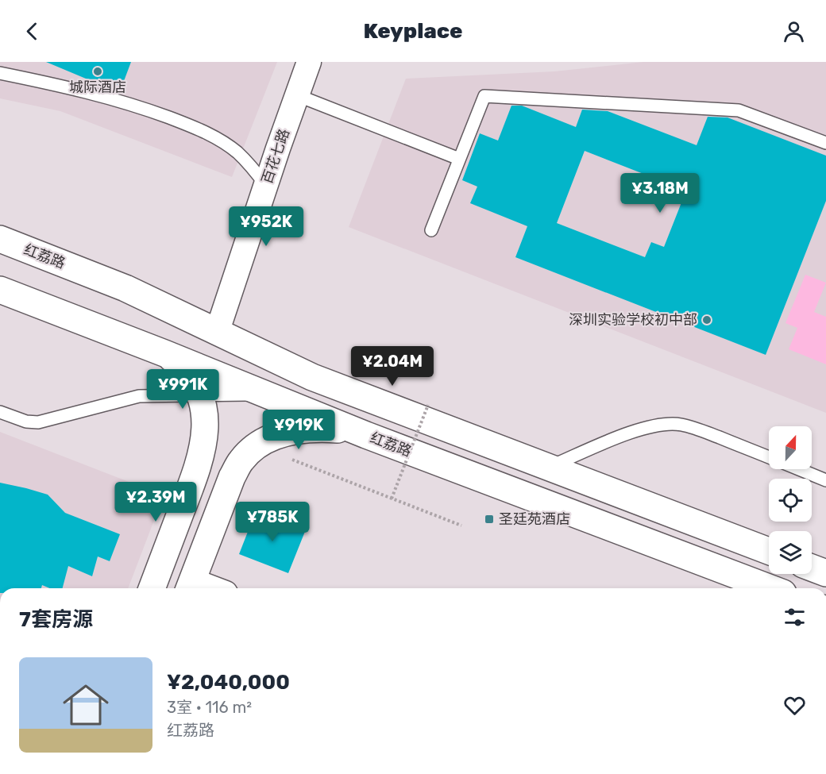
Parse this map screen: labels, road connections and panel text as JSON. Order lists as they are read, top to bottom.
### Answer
{
  "streets": {
    "main road": ["红荔路"],
    "street": ["百花七路"]
  },
  "crossings": [
    ["百花七路", "红荔路"]
  ],
  "places": {
    "other": ["城际酒店", "深圳实验学校初中部"],
    "transit": ["圣廷苑酒店"]
  },
  "north": "top",
  "page": {
    "header": "Keyplace",
    "price": [
      "¥3.18M",
      "¥952K",
      "¥2.04M",
      "¥991K",
      "¥919K",
      "¥2.39M",
      "¥785K"
    ],
    "heading": "7套房源",
    "list": [
      {
        "name": "¥2,040,000",
        "note": "3室 · 116 m² · 红荔路"
      }
    ]
  }
}
